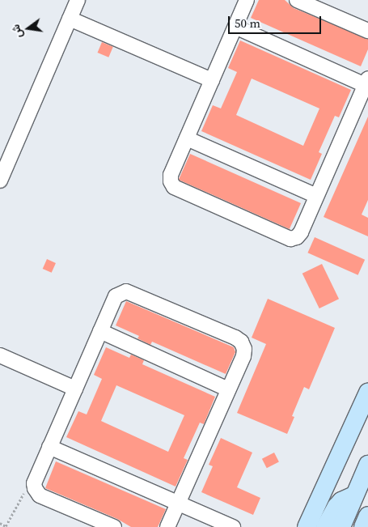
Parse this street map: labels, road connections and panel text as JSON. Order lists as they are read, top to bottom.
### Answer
{
  "scale_bar": "50 m",
  "north": "left"
}
